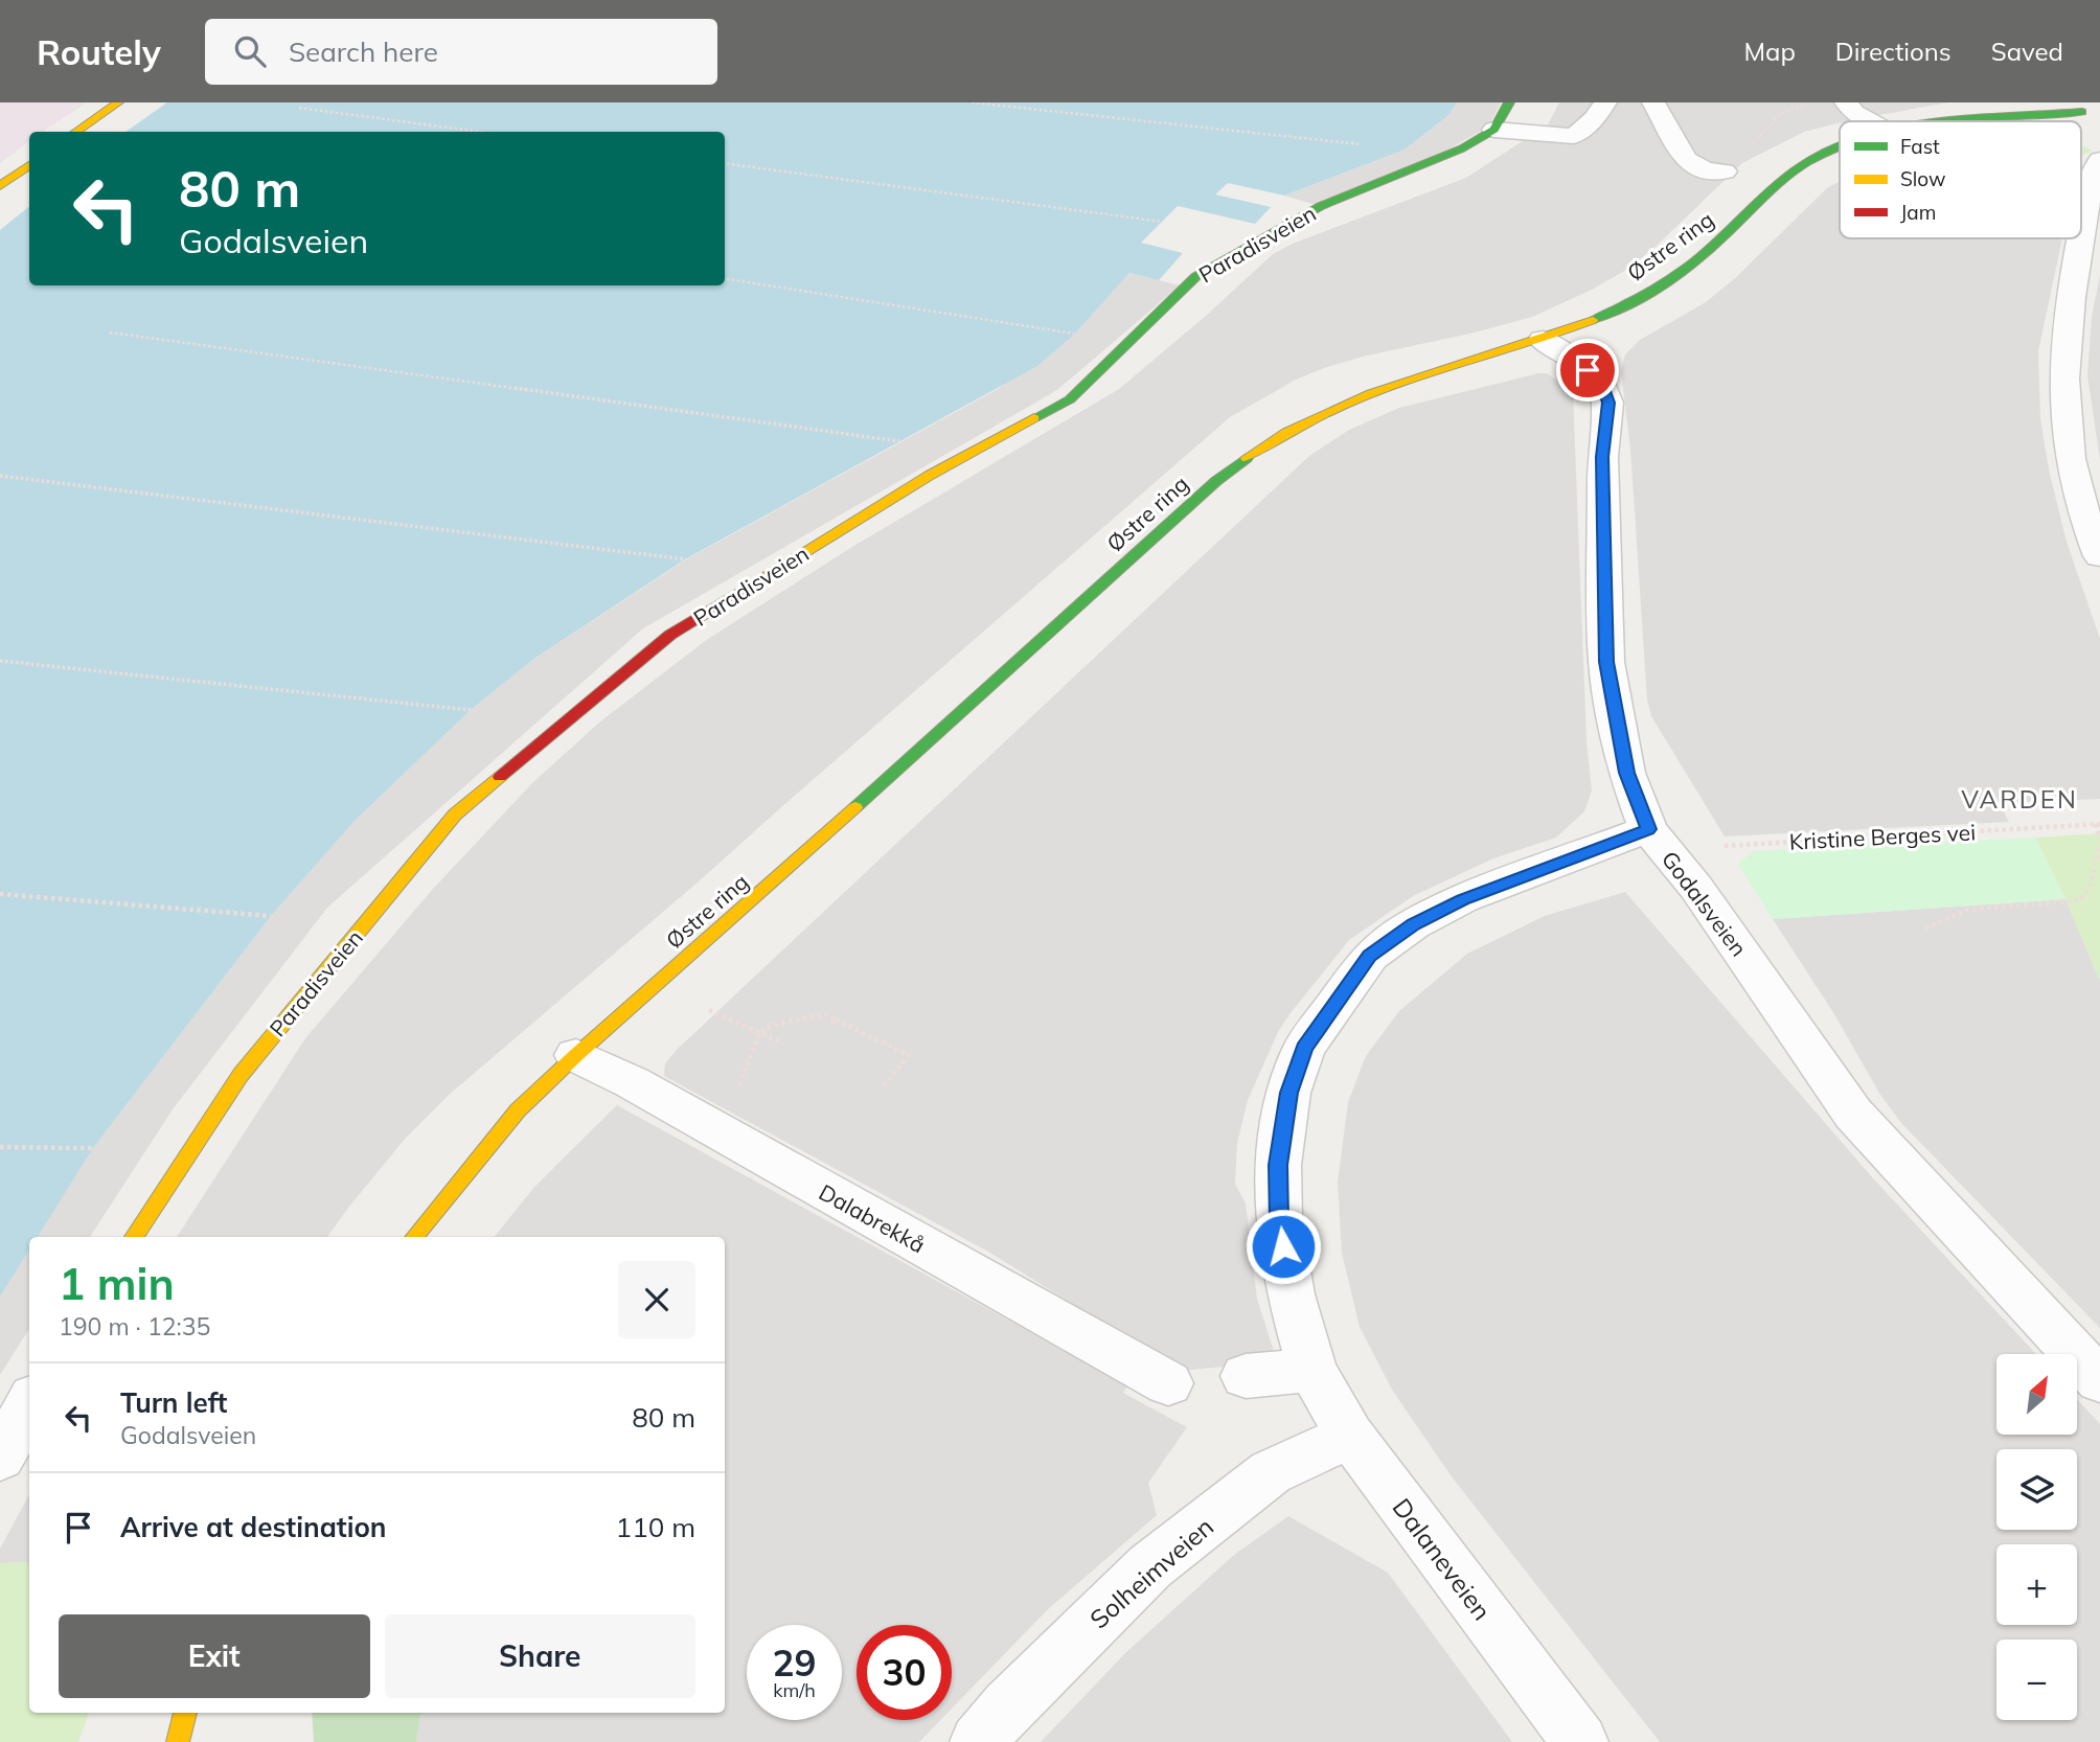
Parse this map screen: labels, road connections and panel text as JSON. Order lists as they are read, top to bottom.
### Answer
{
  "streets": {
    "street": [
      "Paradisveien",
      "Østre ring",
      "Godalsveien",
      "Dalabrekkå",
      "Dalaneveien",
      "Solheimveien"
    ],
    "path": ["Kristine Berges vei"]
  },
  "crossings": [
    ["Østre ring", "Godalsveien"],
    ["Østre ring", "Dalabrekkå"],
    ["Kristine Berges vei", "Godalsveien"],
    ["Kristine Berges vei", "Dalaneveien"],
    ["Godalsveien", "Dalaneveien"],
    ["Dalaneveien", "Solheimveien"]
  ],
  "districts": ["VARDEN"],
  "legend": ["Fast", "Slow", "Jam"],
  "north": "top right",
  "page": {
    "header": "Routely",
    "search": "Search here",
    "nav": ["Map", "Directions", "Saved"],
    "turn": ["80 m", "Godalsveien"],
    "heading": ["1 min", "190 m · 12:35"],
    "map_buttons": ["+", "−"],
    "list": [
      {
        "name": "Turn left",
        "note": "Godalsveien",
        "value": "80 m"
      },
      {
        "name": "Arrive at destination",
        "value": "110 m"
      }
    ],
    "buttons": ["Exit", "Share"],
    "speed": "29 km/h",
    "limit": "30"
  }
}
